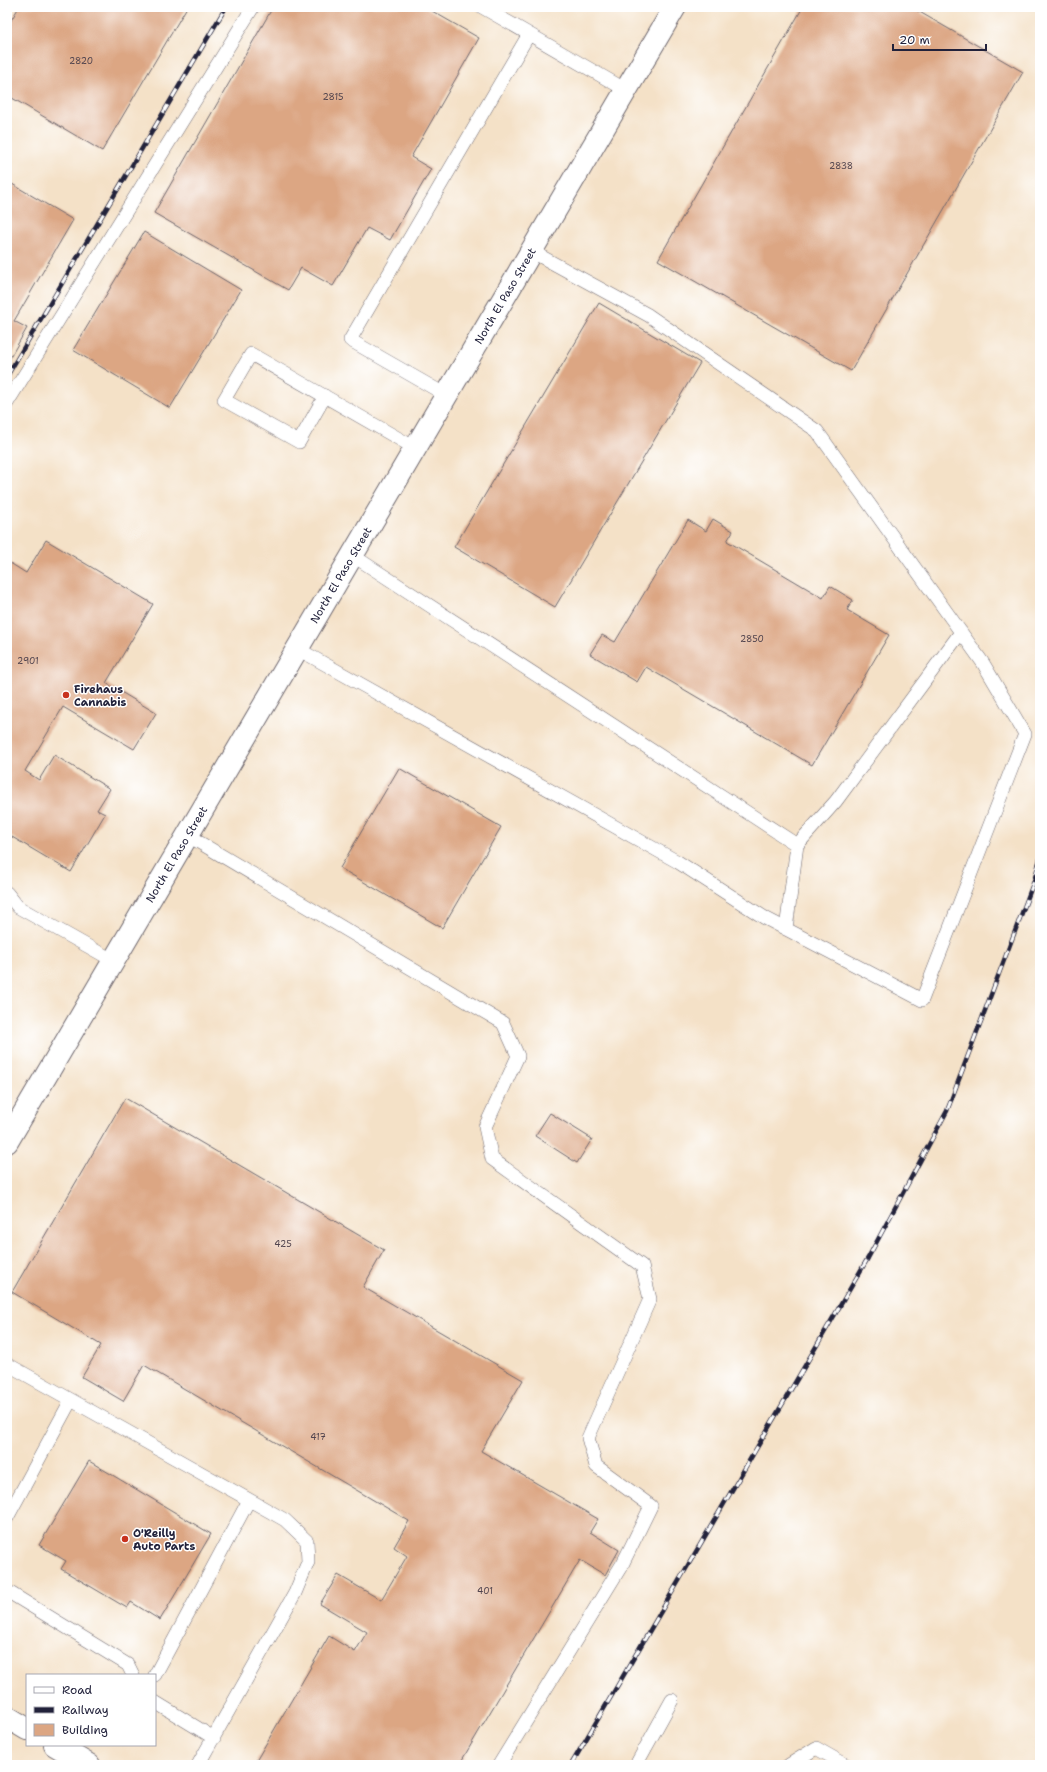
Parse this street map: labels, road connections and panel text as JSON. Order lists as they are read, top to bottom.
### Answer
{
  "streets": {
    "street": ["North El Paso Street"]
  },
  "places": ["Firehaus Cannabis", "O'Reilly Auto Parts"],
  "house_numbers": [
    "2820",
    "2815",
    "2838",
    "2850",
    "2901",
    "425",
    "417",
    "401"
  ],
  "legend": ["Road", "Railway", "Building"],
  "scale_bar": "20 m"
}
